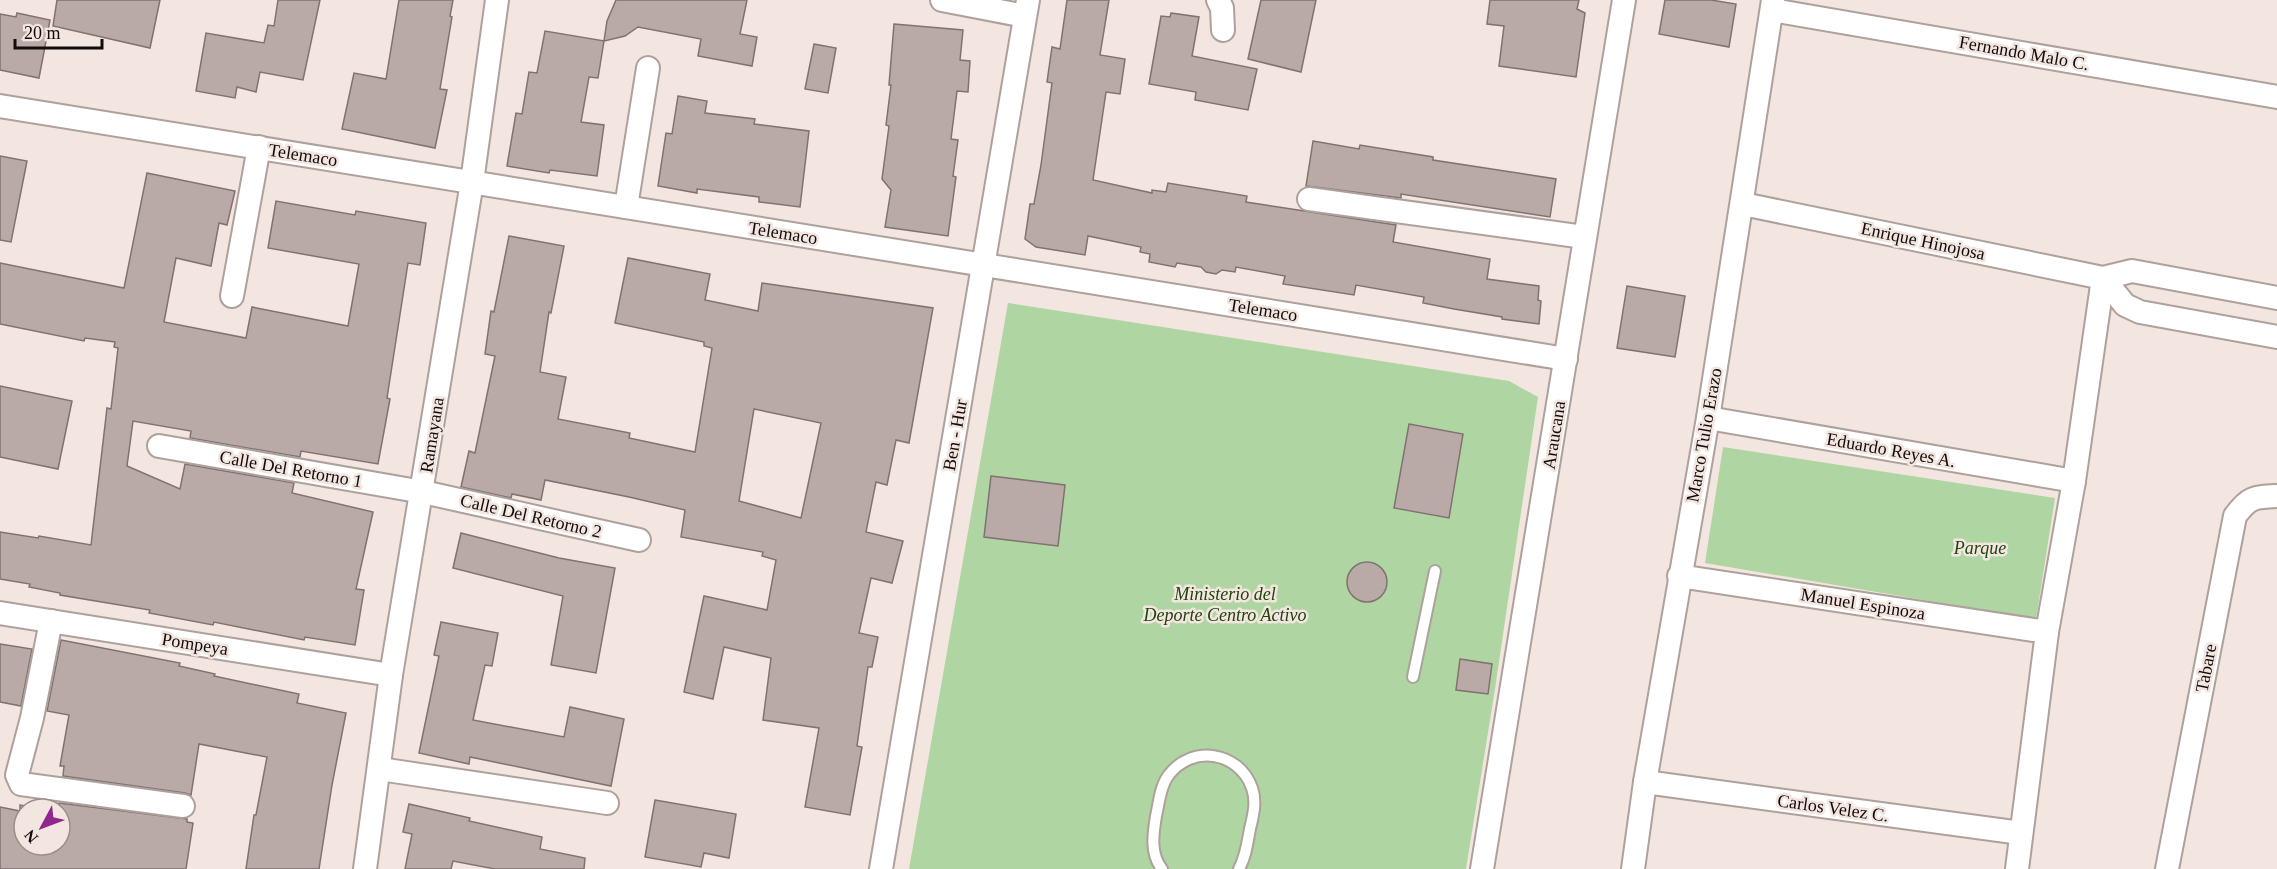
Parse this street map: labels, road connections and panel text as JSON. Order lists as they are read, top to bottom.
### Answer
{
  "streets": {
    "street": [
      "Fernando Malo C.",
      "Telemaco",
      "Enrique Hinojosa",
      "Ramayana",
      "Ben - Hur",
      "Araucana",
      "Marco Tulio Erazo",
      "Eduardo Reyes A.",
      "Calle Del Retorno 1",
      "Calle Del Retorno 2",
      "Manuel Espinoza",
      "Pompeya",
      "Tabare",
      "Carlos Velez C."
    ]
  },
  "crossings": [
    ["Fernando Malo C.", "Marco Tulio Erazo"],
    ["Telemaco", "Ramayana"],
    ["Telemaco", "Ben - Hur"],
    ["Telemaco", "Araucana"],
    ["Enrique Hinojosa", "Marco Tulio Erazo"],
    ["Ramayana", "Calle Del Retorno 1"],
    ["Ramayana", "Calle Del Retorno 2"],
    ["Ramayana", "Pompeya"],
    ["Marco Tulio Erazo", "Eduardo Reyes A."],
    ["Marco Tulio Erazo", "Manuel Espinoza"],
    ["Marco Tulio Erazo", "Carlos Velez C."],
    ["Calle Del Retorno 1", "Calle Del Retorno 2"]
  ],
  "parks": ["Parque", "Ministerio del Deporte Centro Activo"],
  "scale_bar": "20 m",
  "north": "bottom left"
}
